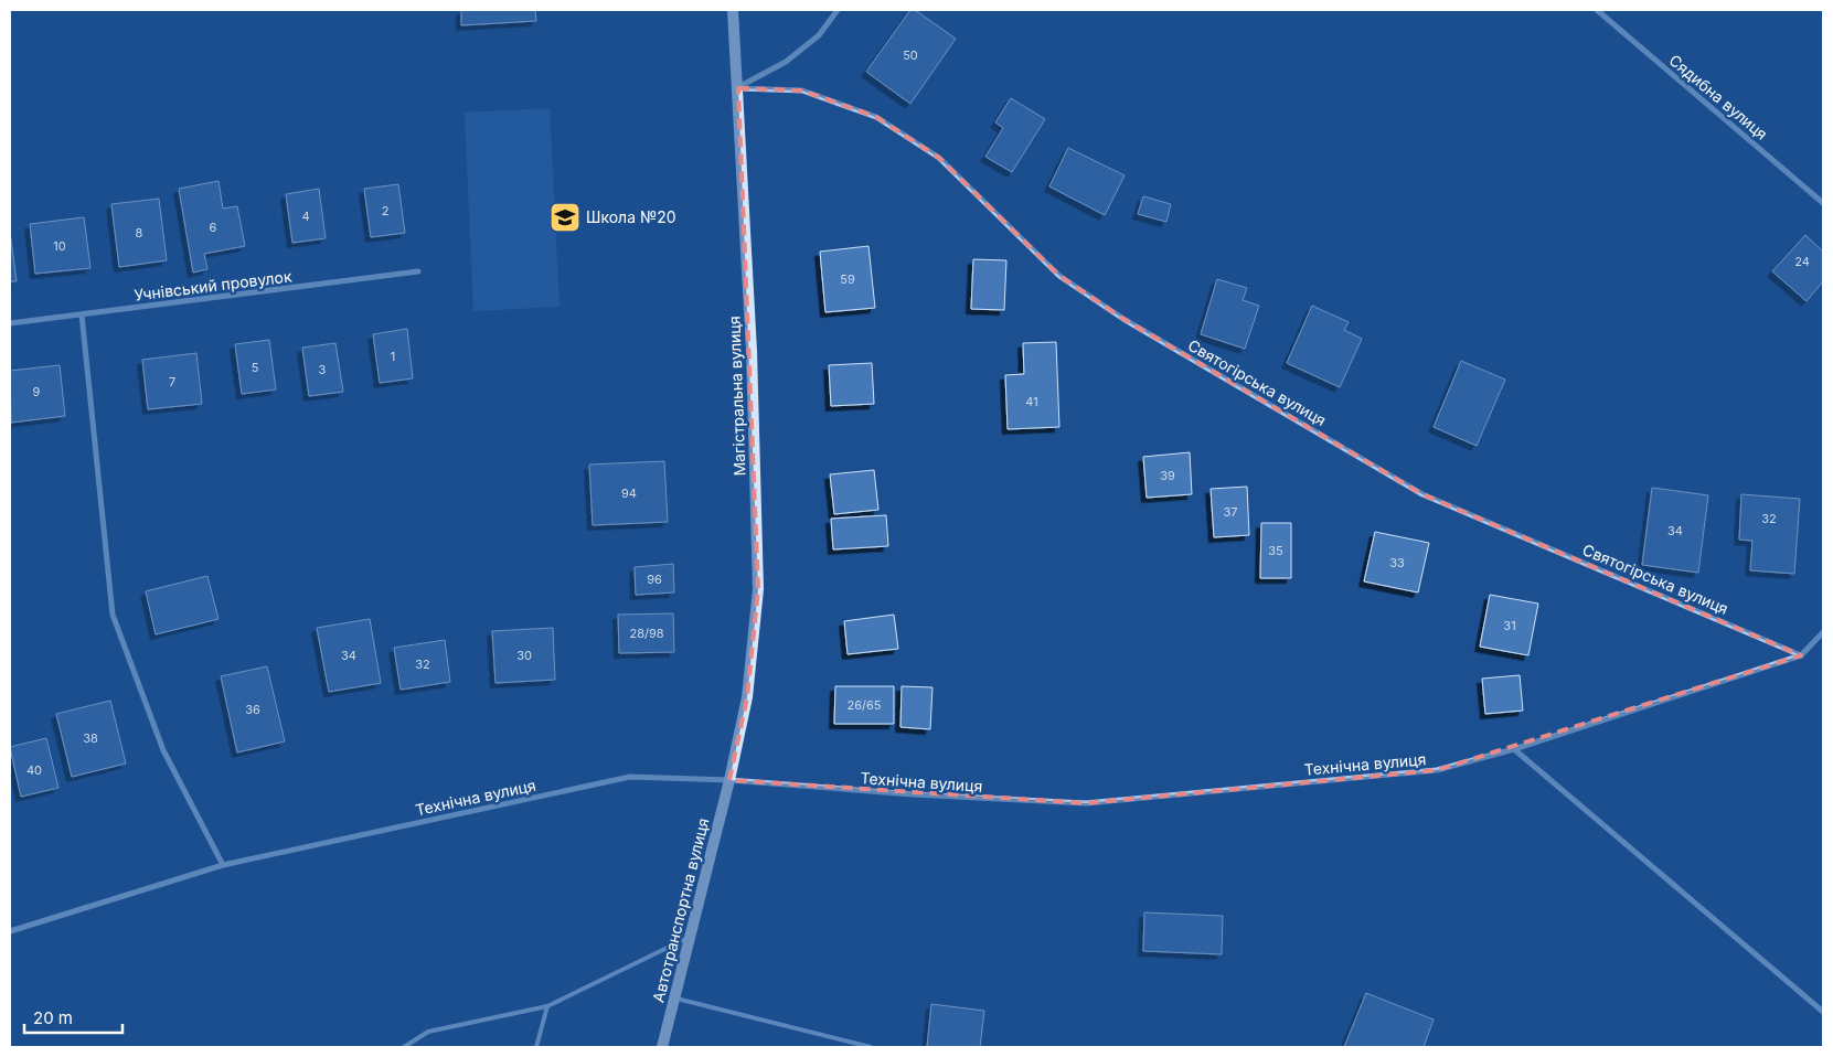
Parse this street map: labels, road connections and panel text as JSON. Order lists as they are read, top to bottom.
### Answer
{
  "streets": {
    "main road": ["Магістральна вулиця", "Автотранспортна вулиця"],
    "street": [
      "Сядибна вулиця",
      "Учнівський провулок",
      "Святогірська вулиця",
      "Технічна вулиця"
    ]
  },
  "crossings": [
    ["Святогірська вулиця", "Магістральна вулиця"],
    ["Святогірська вулиця", "Технічна вулиця"],
    ["Магістральна вулиця", "Технічна вулиця"],
    ["Магістральна вулиця", "Автотранспортна вулиця"],
    ["Технічна вулиця", "Автотранспортна вулиця"]
  ],
  "places": {
    "school or university": ["Школа №20"]
  },
  "house_numbers": [
    "50",
    "2",
    "4",
    "6",
    "8",
    "10",
    "24",
    "59",
    "1",
    "5",
    "3",
    "7",
    "9",
    "41",
    "39",
    "94",
    "37",
    "32",
    "34",
    "35",
    "33",
    "96",
    "31",
    "28/98",
    "34",
    "30",
    "32",
    "26/65",
    "36",
    "38",
    "40"
  ],
  "scale_bar": "20 m"
}
